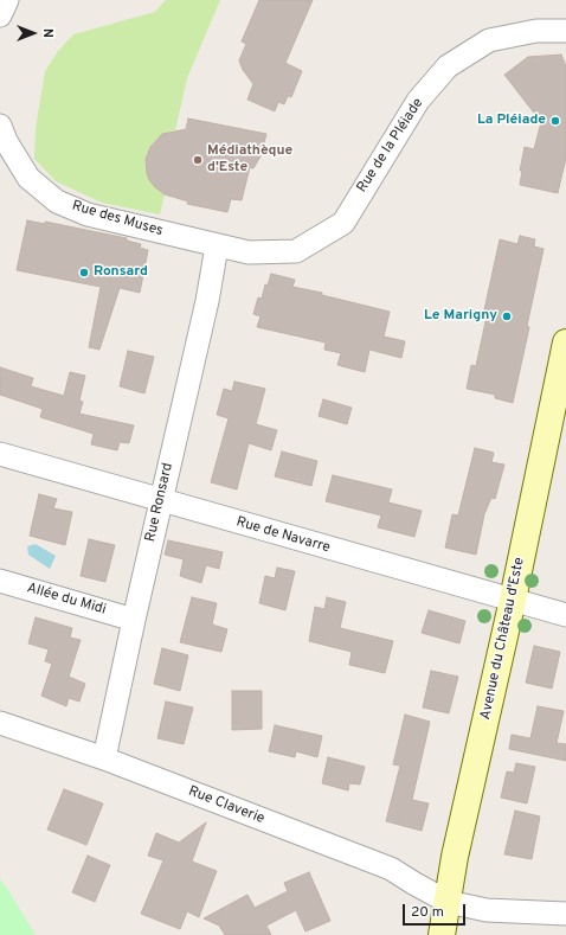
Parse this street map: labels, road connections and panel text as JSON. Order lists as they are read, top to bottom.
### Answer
{
  "streets": {
    "street": [
      "Rue de la Pléiade",
      "Rue des Muses",
      "Rue Ronsard",
      "Rue de Navarre",
      "Allée du Midi",
      "Avenue du Château d'Este",
      "Rue Claverie"
    ]
  },
  "crossings": [
    ["Rue de la Pléiade", "Rue des Muses"],
    ["Rue de la Pléiade", "Rue Ronsard"],
    ["Rue des Muses", "Rue Ronsard"],
    ["Rue Ronsard", "Rue de Navarre"],
    ["Rue Ronsard", "Allée du Midi"],
    ["Rue Ronsard", "Rue Claverie"],
    ["Rue de Navarre", "Avenue du Château d'Este"],
    ["Avenue du Château d'Este", "Rue Claverie"]
  ],
  "places": [
    "La Pléiade",
    "Médiathèque d'Este",
    "Ronsard",
    "Le Marigny"
  ],
  "scale_bar": "20 m",
  "north": "right"
}
